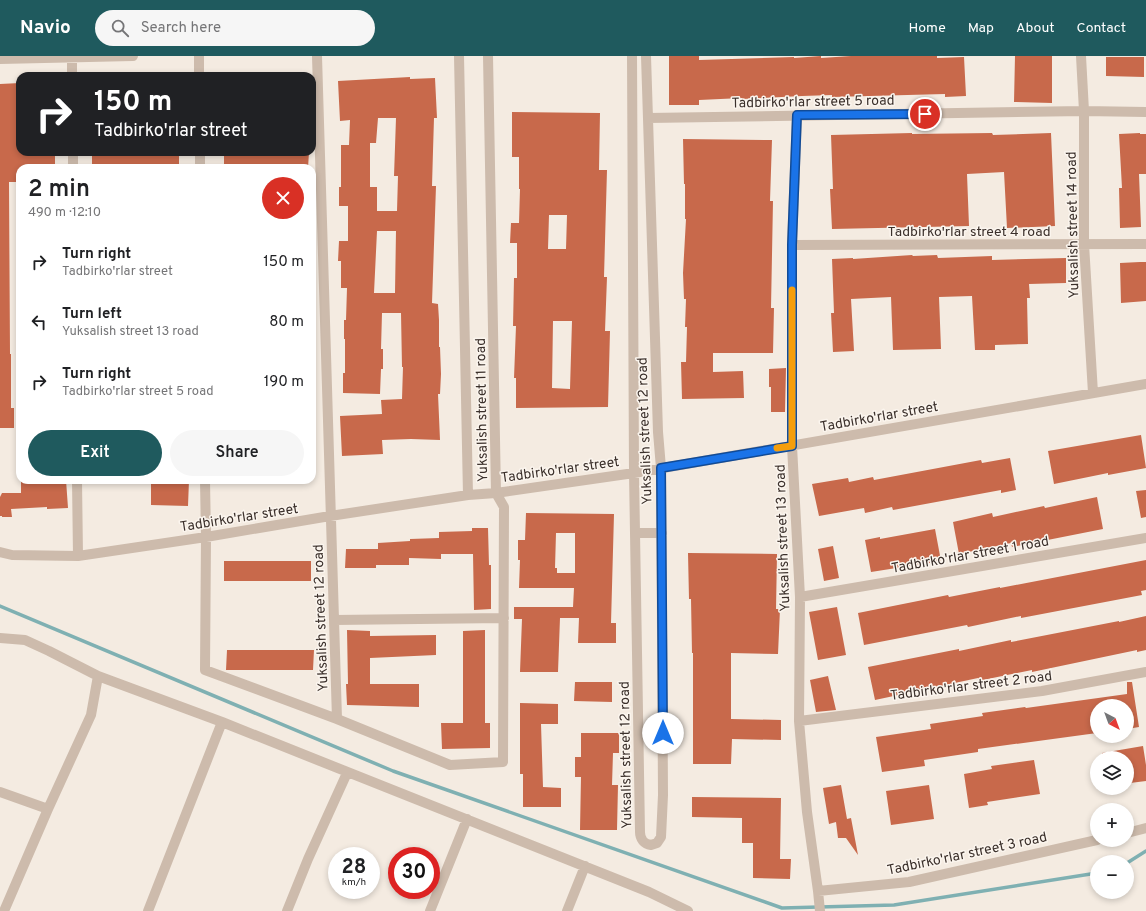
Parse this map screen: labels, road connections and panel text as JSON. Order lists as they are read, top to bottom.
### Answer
{
  "streets": {
    "street": [
      "Tadbirko'rlar street 5 road",
      "Yuksalish street 14 road",
      "Tadbirko'rlar street 4 road",
      "Yuksalish street 11 road",
      "Tadbirko'rlar street",
      "Yuksalish street 12 road",
      "Yuksalish street 13 road",
      "Tadbirko'rlar street 1 road",
      "Tadbirko'rlar street 2 road",
      "Tadbirko'rlar street 3 road"
    ]
  },
  "crossings": [
    ["Tadbirko'rlar street 5 road", "Yuksalish street 14 road"],
    ["Tadbirko'rlar street 5 road", "Yuksalish street 12 road"],
    ["Tadbirko'rlar street 5 road", "Yuksalish street 13 road"],
    ["Yuksalish street 14 road", "Tadbirko'rlar street 4 road"],
    ["Yuksalish street 14 road", "Tadbirko'rlar street"],
    ["Tadbirko'rlar street 4 road", "Yuksalish street 13 road"],
    ["Yuksalish street 11 road", "Tadbirko'rlar street"],
    ["Yuksalish street 11 road", "Yuksalish street 12 road"],
    ["Tadbirko'rlar street", "Yuksalish street 12 road"],
    ["Tadbirko'rlar street", "Yuksalish street 13 road"],
    ["Yuksalish street 13 road", "Tadbirko'rlar street 1 road"],
    ["Yuksalish street 13 road", "Tadbirko'rlar street 2 road"],
    ["Yuksalish street 13 road", "Tadbirko'rlar street 3 road"]
  ],
  "north": "bottom right",
  "page": {
    "header": "Navio",
    "search": "Search here",
    "nav": [
      "Home",
      "Map",
      "About",
      "Contact"
    ],
    "turn": ["150 m", "Tadbirko'rlar street"],
    "heading": ["2 min", "490 m · 12:10"],
    "list": [
      {
        "name": "Turn right",
        "note": "Tadbirko'rlar street",
        "value": "150 m"
      },
      {
        "name": "Turn left",
        "note": "Yuksalish street 13 road",
        "value": "80 m"
      },
      {
        "name": "Turn right",
        "note": "Tadbirko'rlar street 5 road",
        "value": "190 m"
      }
    ],
    "buttons": ["Exit", "Share"],
    "map_buttons": ["+", "−"],
    "speed": "28 km/h",
    "limit": "30"
  }
}
